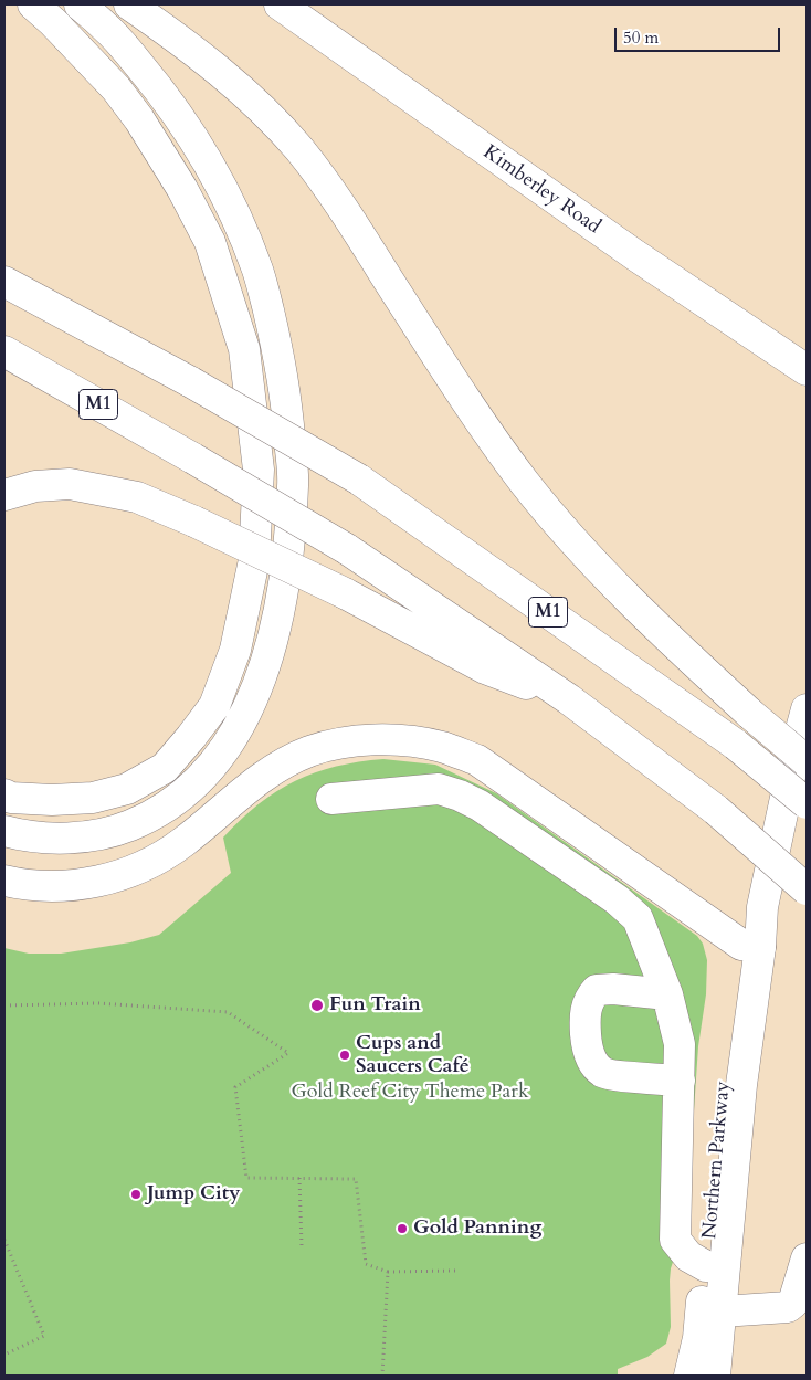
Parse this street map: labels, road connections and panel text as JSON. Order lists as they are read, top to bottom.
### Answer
{
  "streets": {
    "main road": ["Kimberley Road", "M1", "Northern Parkway"]
  },
  "parks": ["Gold Reef City Theme Park"],
  "places": [
    "Fun Train",
    "Cups and Saucers Café",
    "Jump City",
    "Gold Panning"
  ],
  "scale_bar": "50 m"
}
